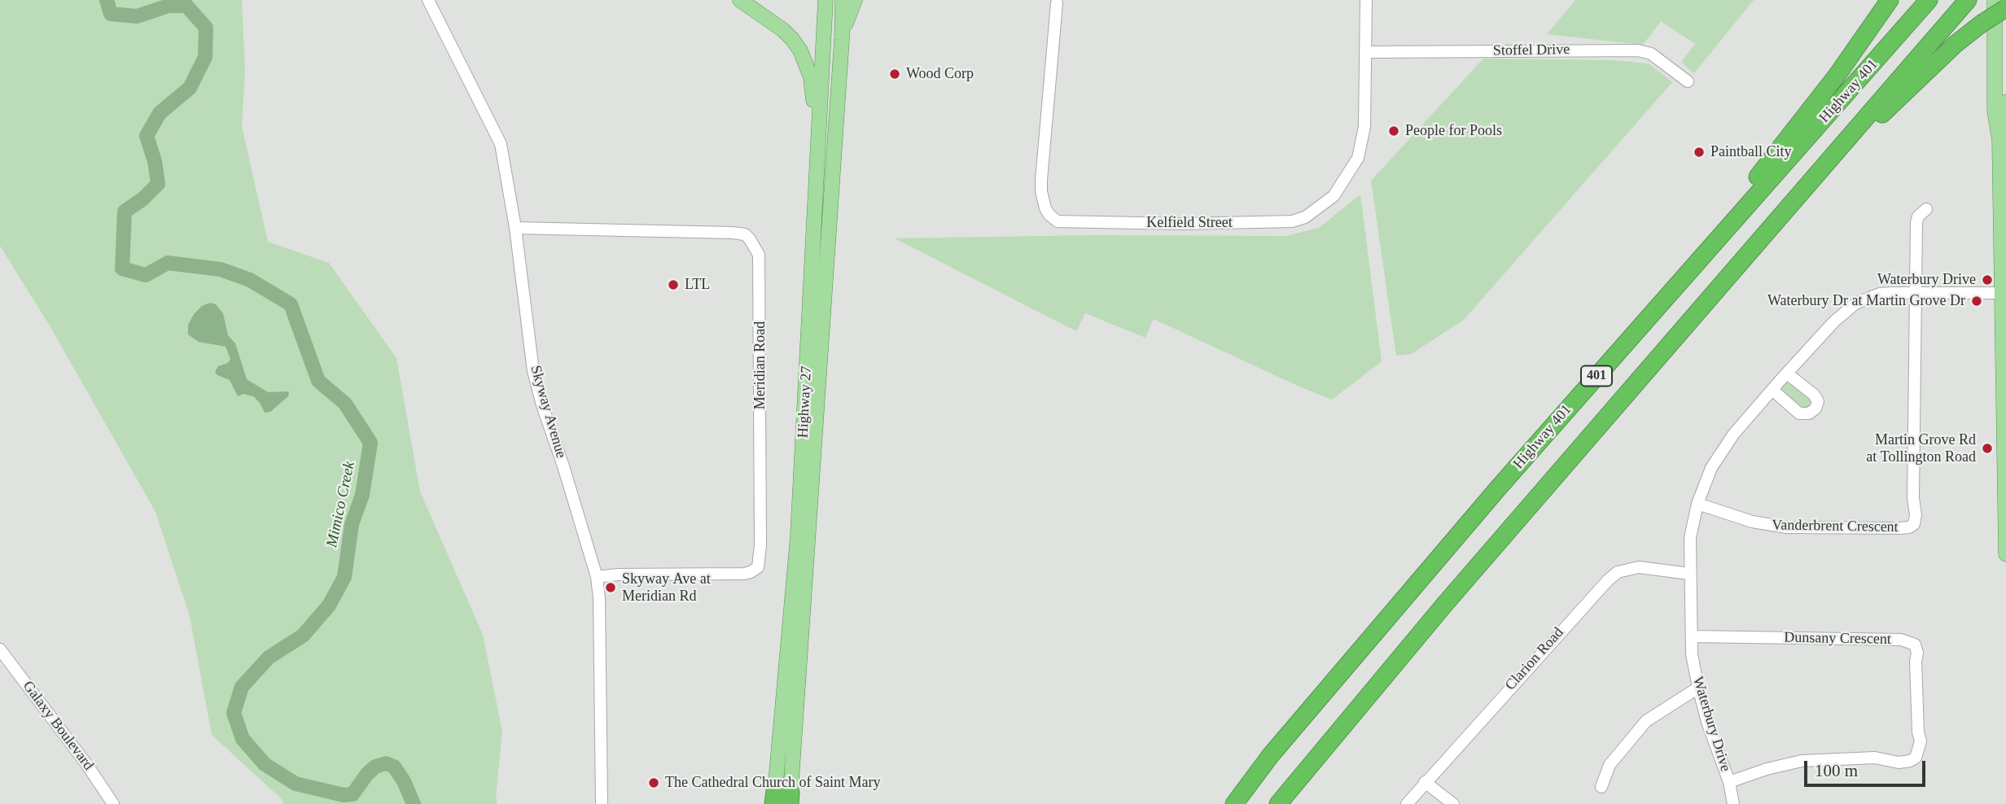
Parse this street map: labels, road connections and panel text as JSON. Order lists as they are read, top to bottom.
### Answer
{
  "streets": {
    "highway": ["Highway 401", "401"],
    "main road": ["Highway 27"],
    "street": [
      "Stoffel Drive",
      "Kelfield Street",
      "Meridian Road",
      "Skyway Avenue",
      "Vanderbrent Crescent",
      "Dunsany Crescent",
      "Clarion Road",
      "Waterbury Drive",
      "Galaxy Boulevard"
    ]
  },
  "crossings": [
    ["Stoffel Drive", "Kelfield Street"],
    ["Meridian Road", "Skyway Avenue"],
    ["Vanderbrent Crescent", "Waterbury Drive"],
    ["Dunsany Crescent", "Waterbury Drive"],
    ["Clarion Road", "Waterbury Drive"]
  ],
  "water": ["Mimico Creek"],
  "places": [
    "Wood Corp",
    "People for Pools",
    "Paintball City",
    "Waterbury Drive",
    "LTL",
    "Waterbury Dr at Martin Grove Dr",
    "Martin Grove Rd at Tollington Road",
    "Skyway Ave at Meridian Rd",
    "The Cathedral Church of Saint Mary"
  ],
  "scale_bar": "100 m"
}
